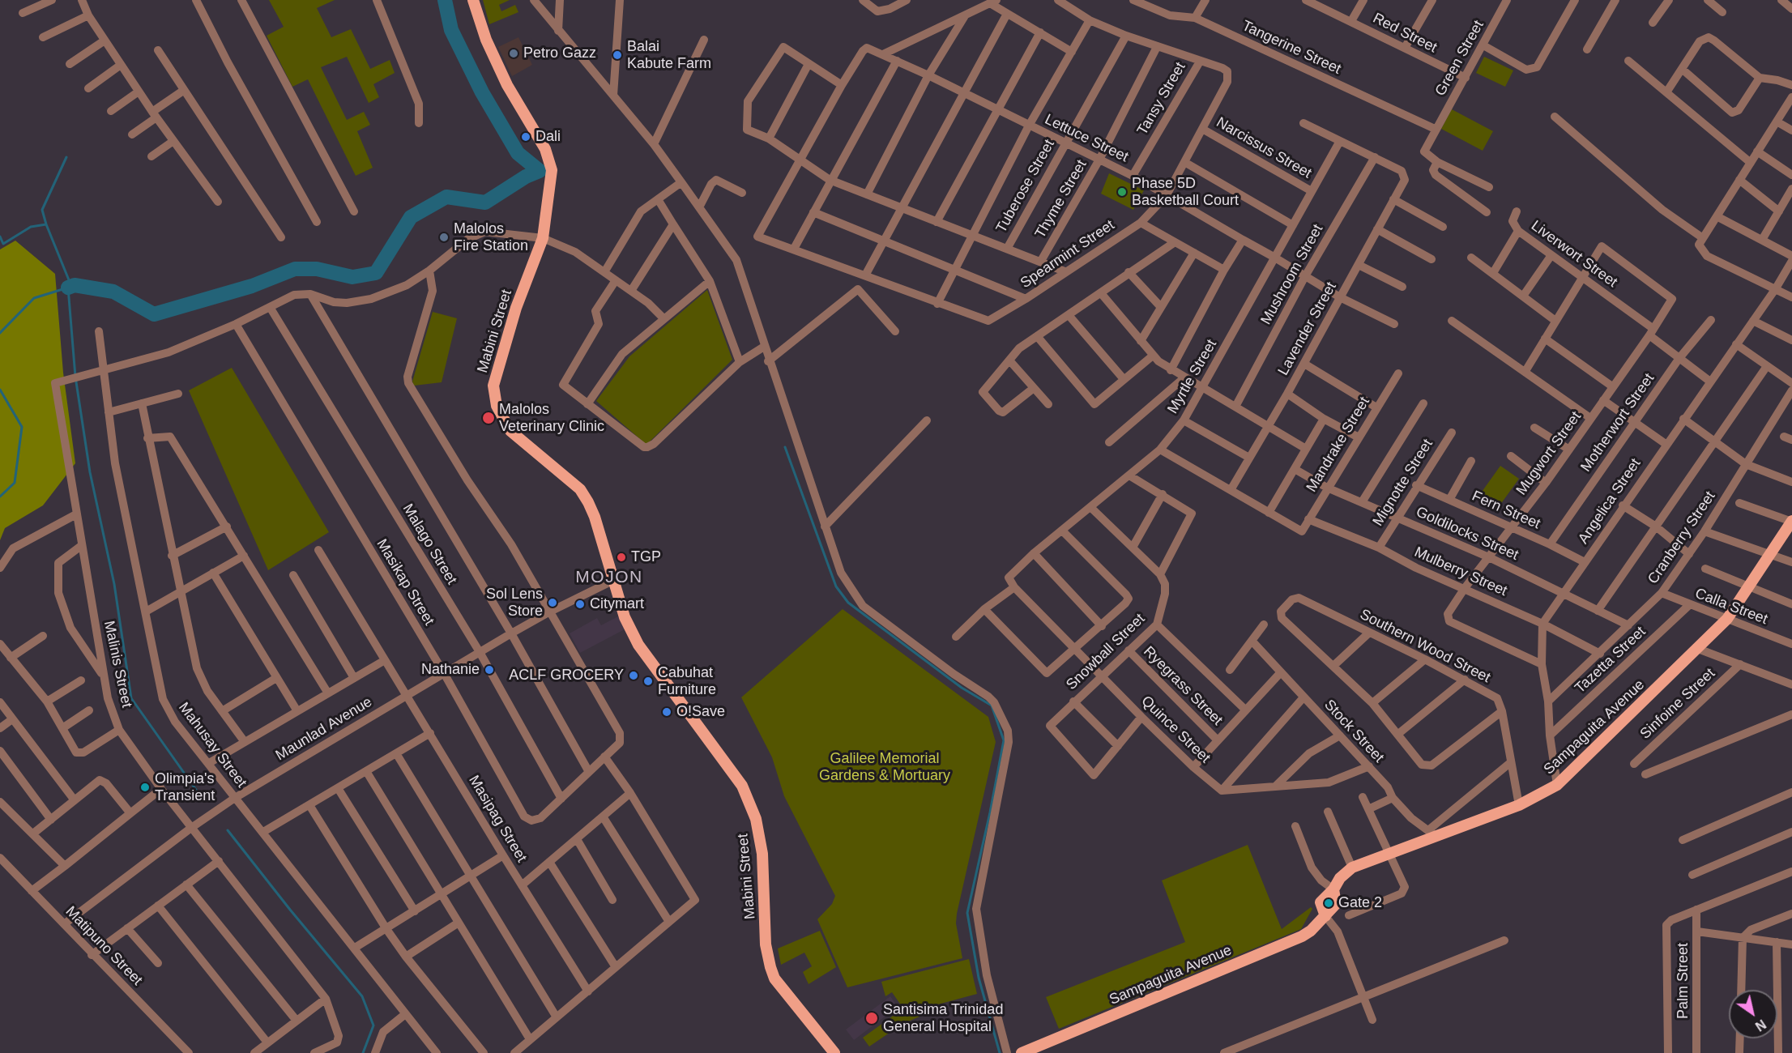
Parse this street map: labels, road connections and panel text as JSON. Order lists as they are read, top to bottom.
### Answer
{
  "streets": {
    "main road": ["Mabini Street", "Sampaguita Avenue"],
    "street": [
      "Red Street",
      "Tangerine Street",
      "Green Street",
      "Tansy Street",
      "Lettuce Street",
      "Narcissus Street",
      "Tuberose Street",
      "Thyme Street",
      "Spearmint Street",
      "Liverwort Street",
      "Mushroom Street",
      "Lavender Street",
      "Myrtle Street",
      "Motherwort Street",
      "Mandrake Street",
      "Mugwort Street",
      "Mignotte Street",
      "Angelica Street",
      "Fern Street",
      "Goldilocks Street",
      "Cranberry Street",
      "Malago Street",
      "Mulberry Street",
      "Masikap Street",
      "Calla Street",
      "Southern Wood Street",
      "Snowball Street",
      "Tazetta Street",
      "Malinis Street",
      "Ryegrass Street",
      "Sinfoine Street",
      "Maunlad Avenue",
      "Quince Street",
      "Stock Street",
      "Mahusay Street",
      "Masipag Street",
      "Matipuno Street",
      "Palm Street"
    ]
  },
  "crossings": [
    ["Red Street", "Green Street"],
    ["Tangerine Street", "Green Street"],
    ["Tansy Street", "Lettuce Street"],
    ["Tansy Street", "Spearmint Street"],
    ["Lettuce Street", "Tuberose Street"],
    ["Lettuce Street", "Thyme Street"],
    ["Lettuce Street", "Spearmint Street"],
    ["Lettuce Street", "Mushroom Street"],
    ["Lettuce Street", "Lavender Street"],
    ["Lettuce Street", "Myrtle Street"],
    ["Narcissus Street", "Spearmint Street"],
    ["Narcissus Street", "Myrtle Street"],
    ["Liverwort Street", "Motherwort Street"],
    ["Liverwort Street", "Mugwort Street"],
    ["Liverwort Street", "Angelica Street"],
    ["Mushroom Street", "Lavender Street"],
    ["Mabini Street", "Maunlad Avenue"],
    ["Myrtle Street", "Quince Street"],
    ["Motherwort Street", "Fern Street"],
    ["Mandrake Street", "Goldilocks Street"],
    ["Mandrake Street", "Mulberry Street"],
    ["Mugwort Street", "Fern Street"],
    ["Mugwort Street", "Goldilocks Street"],
    ["Mugwort Street", "Mulberry Street"],
    ["Mignotte Street", "Fern Street"],
    ["Mignotte Street", "Goldilocks Street"],
    ["Mignotte Street", "Mulberry Street"],
    ["Angelica Street", "Fern Street"],
    ["Angelica Street", "Goldilocks Street"],
    ["Angelica Street", "Mulberry Street"],
    ["Goldilocks Street", "Cranberry Street"],
    ["Cranberry Street", "Mulberry Street"],
    ["Cranberry Street", "Calla Street"],
    ["Malago Street", "Masikap Street"],
    ["Malago Street", "Maunlad Avenue"],
    ["Masikap Street", "Maunlad Avenue"],
    ["Calla Street", "Tazetta Street"],
    ["Calla Street", "Sampaguita Avenue"],
    ["Southern Wood Street", "Sampaguita Avenue"],
    ["Snowball Street", "Ryegrass Street"],
    ["Snowball Street", "Quince Street"],
    ["Malinis Street", "Maunlad Avenue"],
    ["Malinis Street", "Mahusay Street"],
    ["Sampaguita Avenue", "Stock Street"],
    ["Maunlad Avenue", "Mahusay Street"],
    ["Maunlad Avenue", "Masipag Street"],
    ["Maunlad Avenue", "Matipuno Street"]
  ],
  "districts": ["MOJON"],
  "parks": ["Galilee Memorial Gardens & Mortuary"],
  "places": [
    "Petro Gazz",
    "Balai Kabute Farm",
    "Dali",
    "Phase 5D Basketball Court",
    "Malolos Fire Station",
    "Malolos Veterinary Clinic",
    "TGP",
    "Sol Lens Store",
    "Citymart",
    "Nathanie",
    "ACLF GROCERY",
    "Cabuhat Furniture",
    "O!Save",
    "Olimpia's Transient",
    "Gate 2",
    "Santisima Trinidad General Hospital"
  ],
  "north": "bottom right"
}
